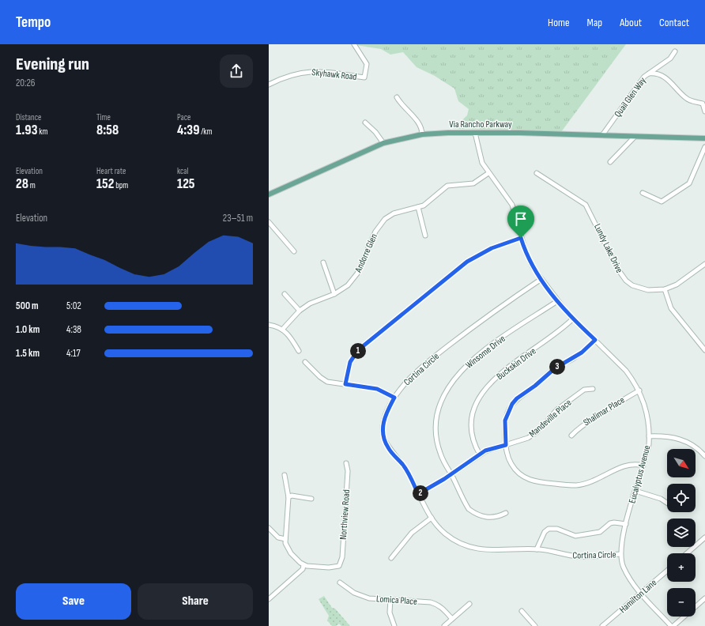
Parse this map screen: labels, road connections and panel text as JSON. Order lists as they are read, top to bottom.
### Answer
{
  "streets": {
    "main road": ["Via Rancho Parkway"],
    "street": [
      "Skyhawk Road",
      "Quail Glen Way",
      "Lundy Lake Drive",
      "Andorre Glen",
      "Winsome Drive",
      "Buckskin Drive",
      "Cortina Circle",
      "Shalimar Place",
      "Mandeville Place",
      "Eucalyptus Avenue",
      "Northview Road",
      "Hamilton Lane",
      "Lomica Place"
    ]
  },
  "crossings": [
    ["Quail Glen Way", "Via Rancho Parkway"],
    ["Via Rancho Parkway", "Eucalyptus Avenue"],
    ["Andorre Glen", "Eucalyptus Avenue"],
    ["Winsome Drive", "Mandeville Place"],
    ["Winsome Drive", "Eucalyptus Avenue"],
    ["Buckskin Drive", "Mandeville Place"],
    ["Buckskin Drive", "Eucalyptus Avenue"],
    ["Cortina Circle", "Mandeville Place"],
    ["Cortina Circle", "Eucalyptus Avenue"],
    ["Shalimar Place", "Eucalyptus Avenue"],
    ["Eucalyptus Avenue", "Hamilton Lane"]
  ],
  "north": "bottom right",
  "page": {
    "header": "Tempo",
    "nav": [
      "Home",
      "Map",
      "About",
      "Contact"
    ],
    "heading": ["Evening run", "20:26"],
    "stats": [
      ["Distance", "1.93 km"],
      ["Time", "8:58"],
      ["Pace", "4:39 /km"],
      ["Elevation", "28 m"],
      ["Heart rate", "152 bpm"],
      ["kcal", "125"]
    ],
    "chart": ["Elevation", "23–51 m"],
    "list": [
      {
        "name": "500 m",
        "note": "5:02"
      },
      {
        "name": "1.0 km",
        "note": "4:38"
      },
      {
        "name": "1.5 km",
        "note": "4:17"
      }
    ],
    "pins": ["1", "3", "2"],
    "map_buttons": ["+", "−"],
    "buttons": ["Save", "Share"]
  }
}
